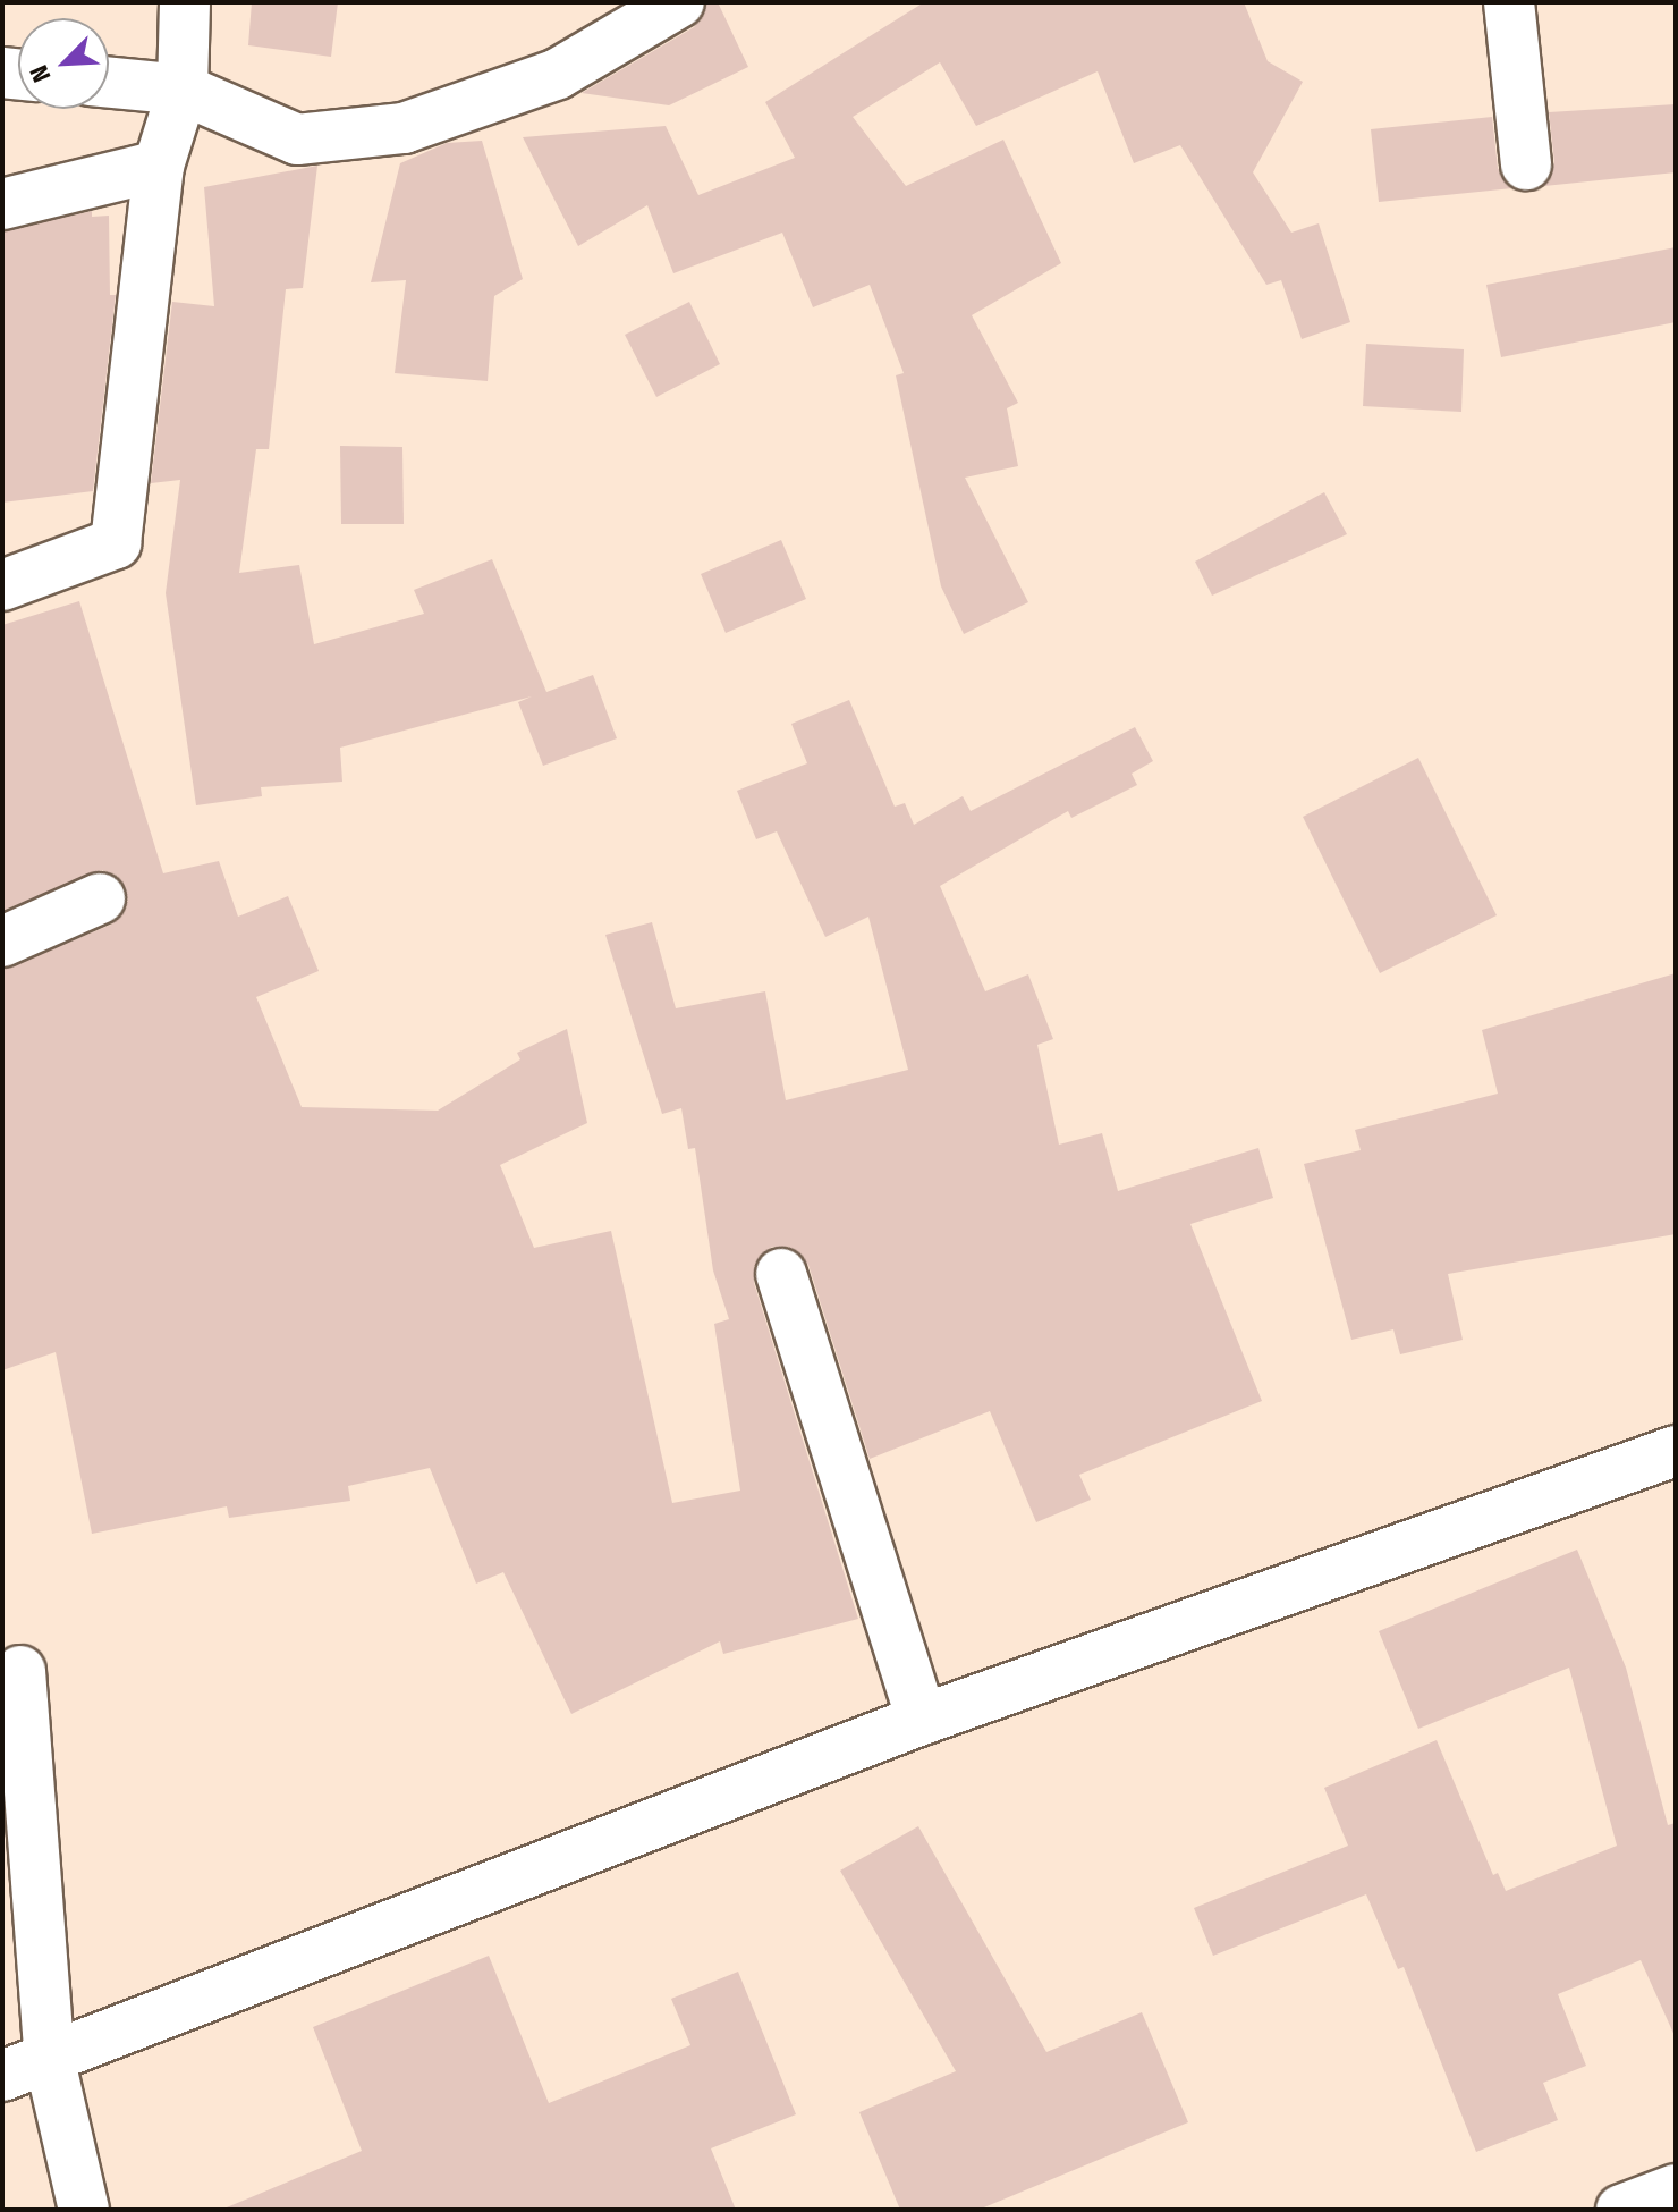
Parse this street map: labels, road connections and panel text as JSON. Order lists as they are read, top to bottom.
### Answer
{
  "north": "bottom left"
}
